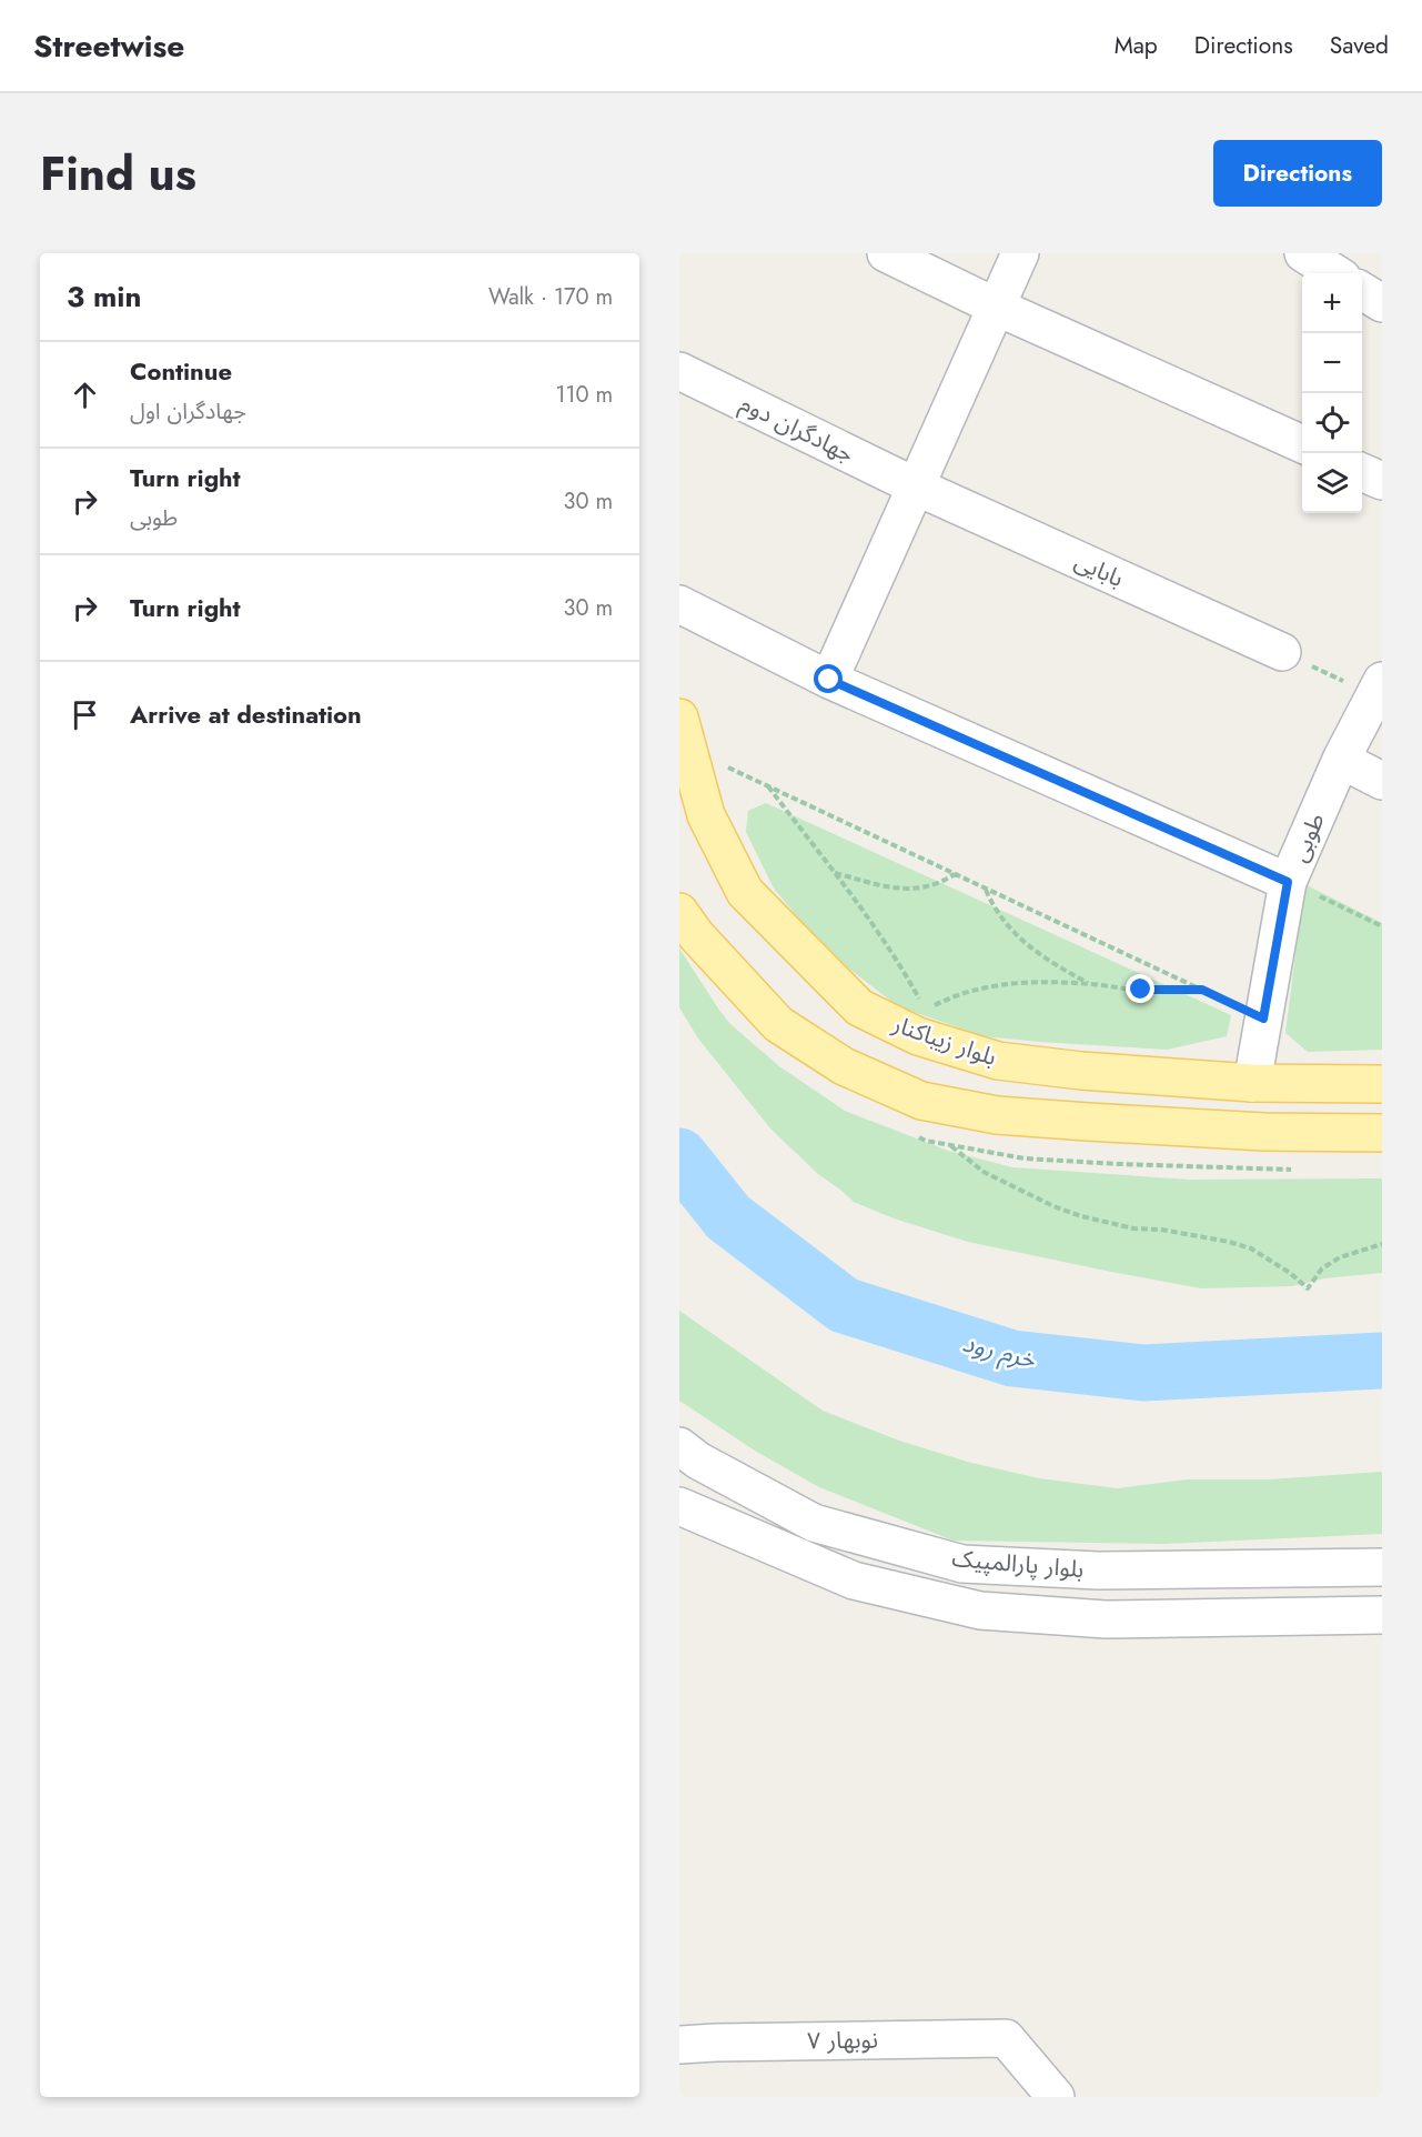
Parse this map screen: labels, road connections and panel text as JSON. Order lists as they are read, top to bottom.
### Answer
{
  "streets": {
    "main road": ["بلوار زیباکنار"],
    "street": [
      "جهادگران دوم",
      "بابایی",
      "طوبی",
      "بلوار پارالمپیک",
      "نوبهار ۷"
    ]
  },
  "crossings": [
    ["جهادگران دوم", "بابایی"],
    ["طوبی", "بلوار زیباکنار"]
  ],
  "water": ["خرم رود"],
  "page": {
    "header": "Streetwise",
    "nav": ["Map", "Directions", "Saved"],
    "title": "Find us",
    "buttons": "Directions",
    "heading": ["3 min", "Walk · 170 m"],
    "map_buttons": ["+", "−"],
    "list": [
      ["Continue", "جهادگران اول", "110 m"],
      ["Turn right", "طوبی", "30 m"],
      ["Turn right", "30 m"],
      "Arrive at destination"
    ]
  }
}
